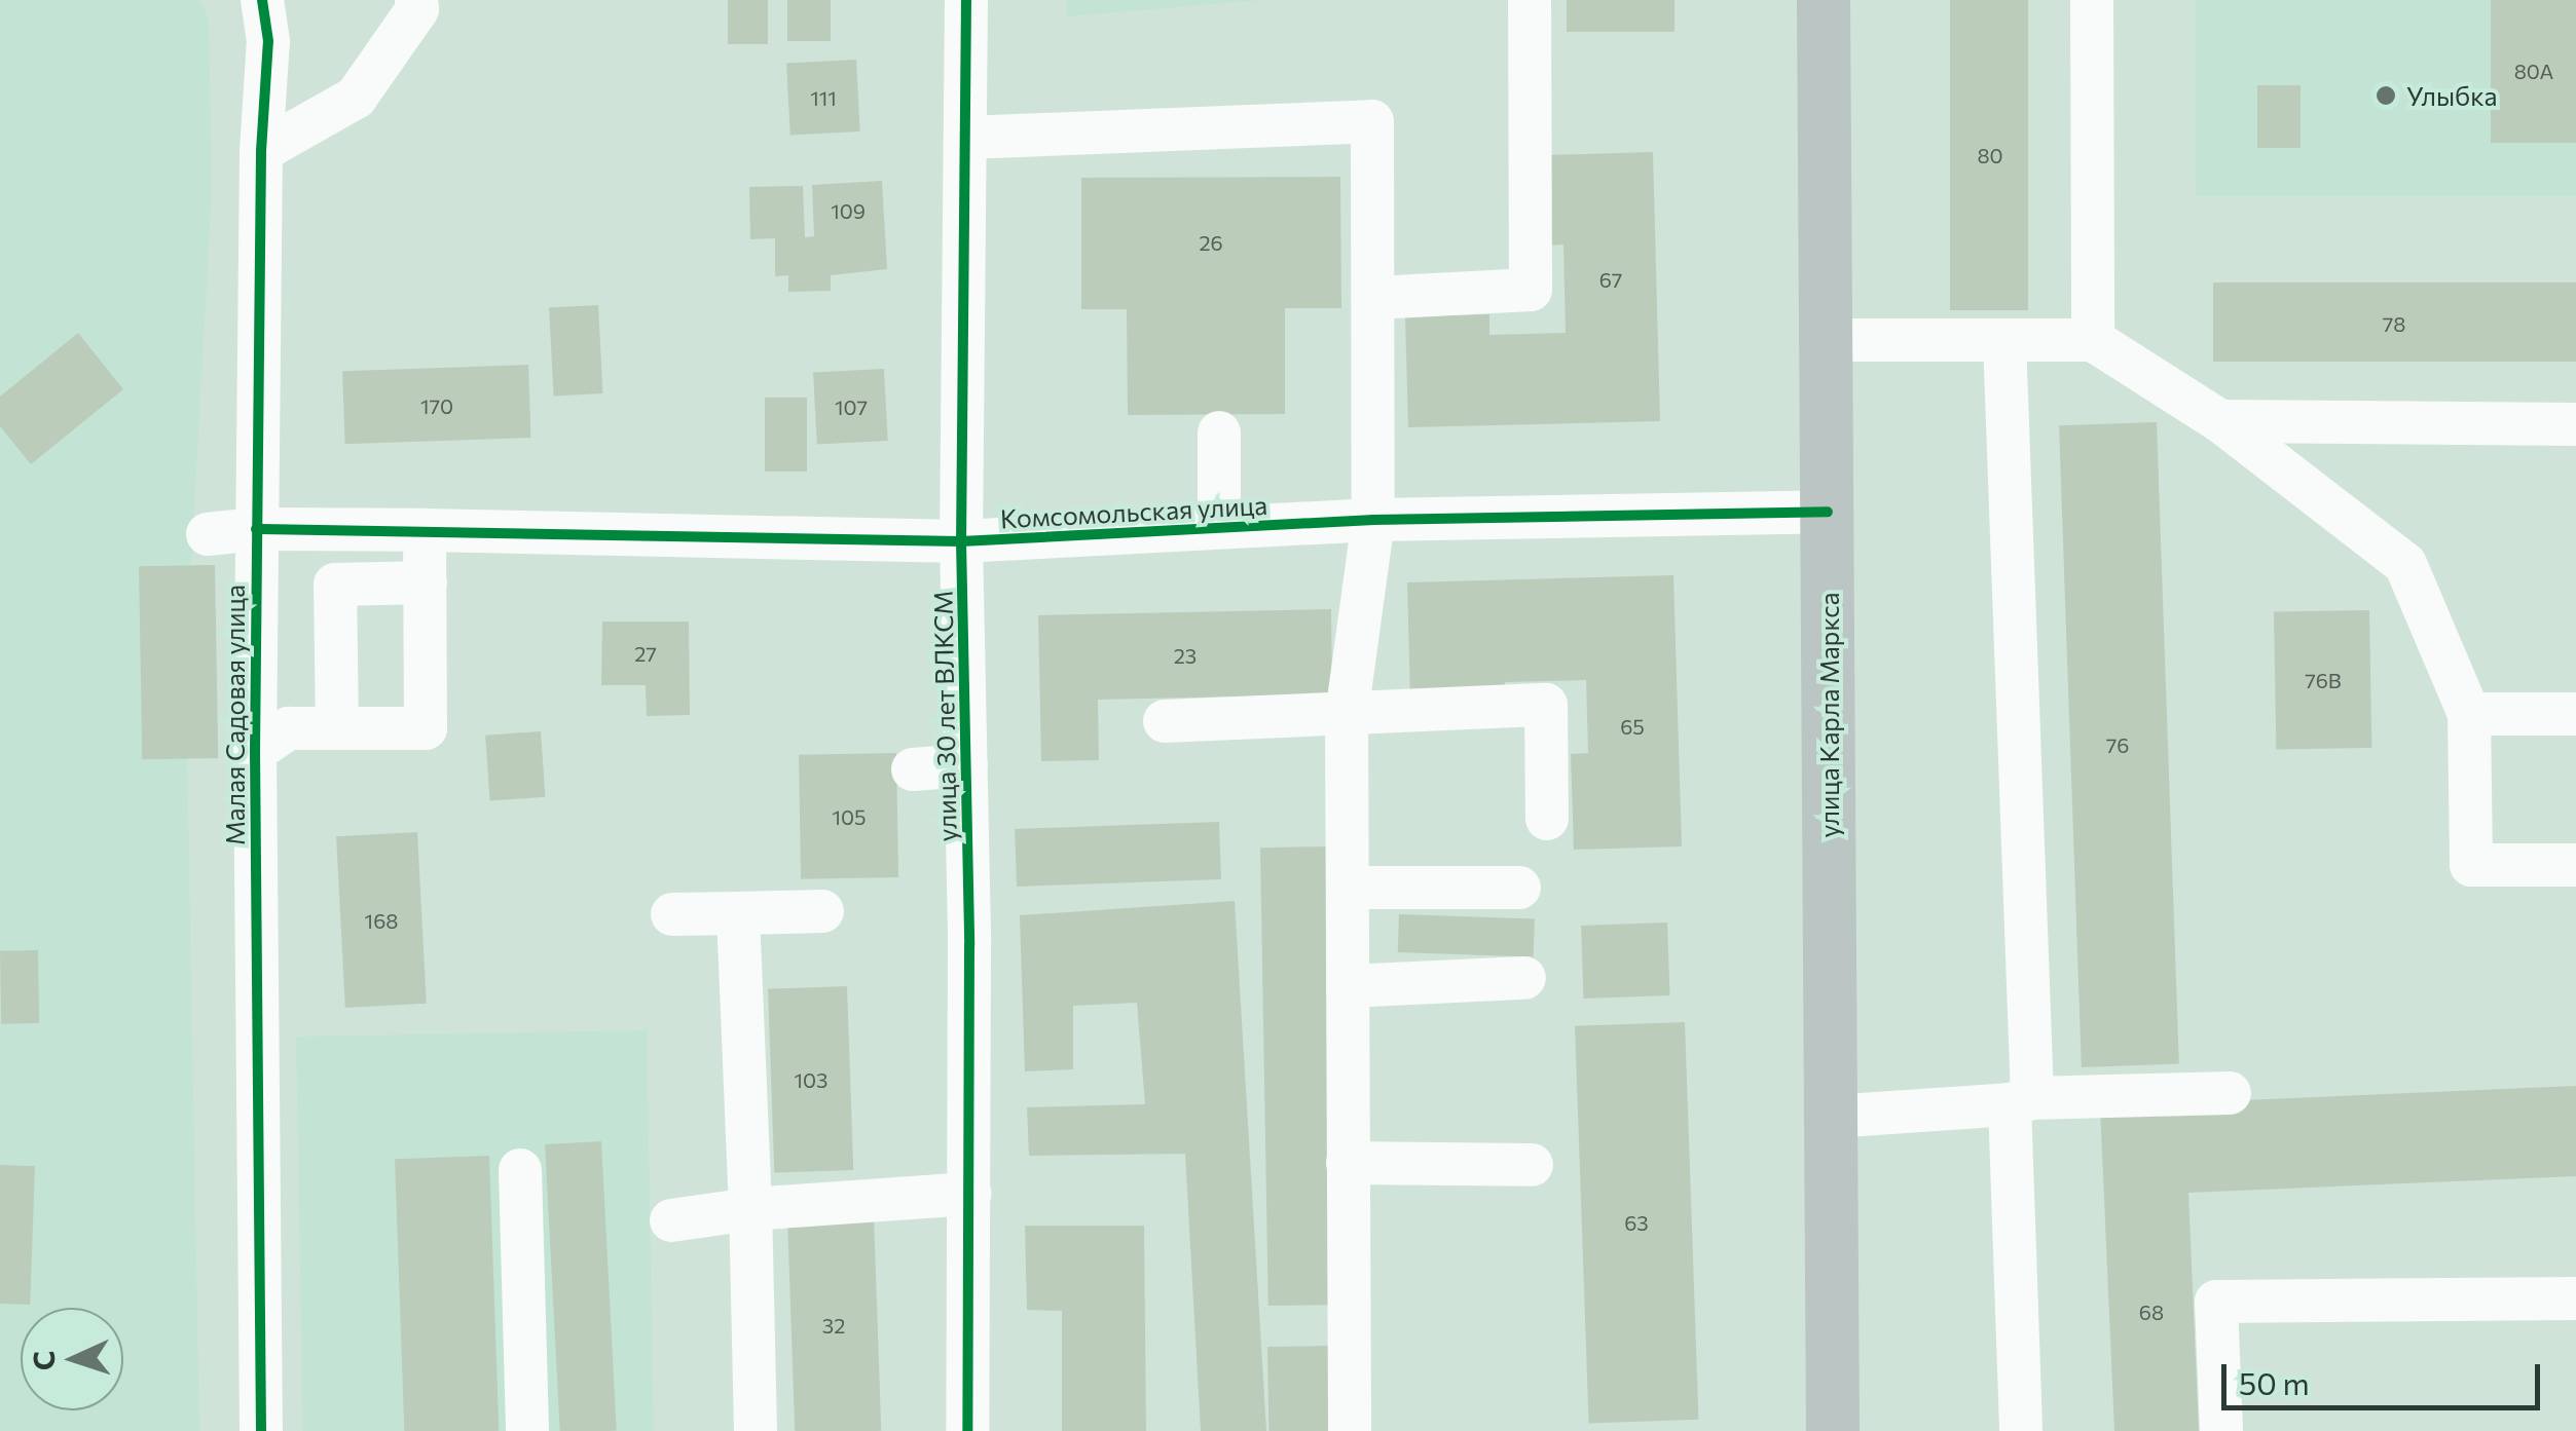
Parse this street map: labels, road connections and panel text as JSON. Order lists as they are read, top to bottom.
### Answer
{
  "streets": {
    "main road": ["улица Карла Маркса"],
    "street": ["Комсомольская улица", "Малая Садовая улица", "улица 30 лет ВЛКСМ"]
  },
  "crossings": [
    ["Комсомольская улица", "Малая Садовая улица"],
    ["Комсомольская улица", "улица Карла Маркса"],
    ["Комсомольская улица", "улица 30 лет ВЛКСМ"]
  ],
  "places": ["Улыбка"],
  "house_numbers": [
    "80А",
    "111",
    "80",
    "109",
    "26",
    "67",
    "78",
    "170",
    "107",
    "27",
    "23",
    "76В",
    "65",
    "76",
    "105",
    "168",
    "103",
    "63",
    "68",
    "32"
  ],
  "scale_bar": "50 m",
  "north": "left"
}
